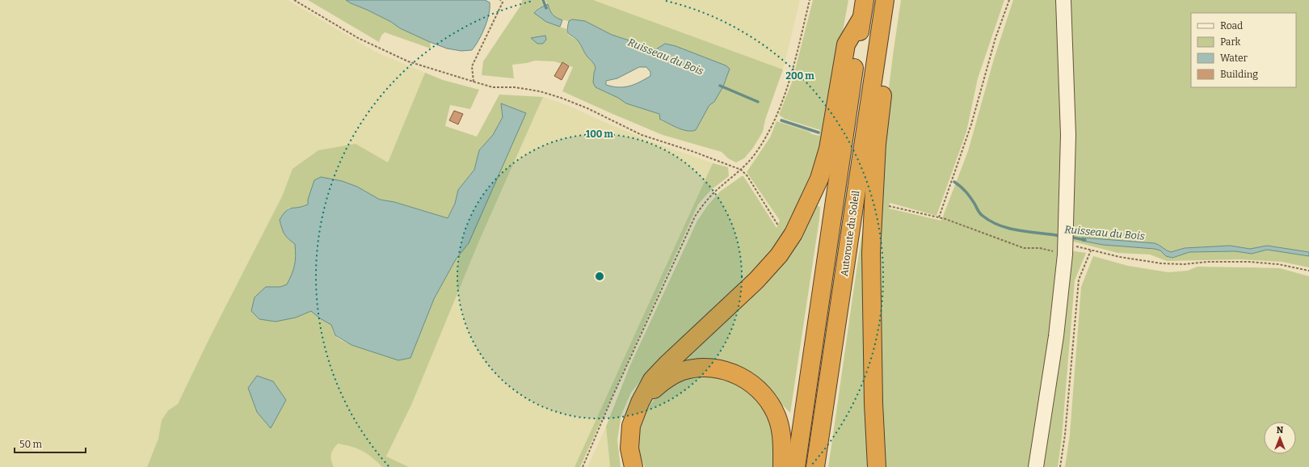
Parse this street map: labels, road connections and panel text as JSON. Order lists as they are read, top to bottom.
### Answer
{
  "streets": {
    "highway": ["Autoroute du Soleil"]
  },
  "water": ["Ruisseau du Bois"],
  "legend": [
    "Road",
    "Park",
    "Water",
    "Building"
  ],
  "scale_bar": "50 m",
  "north": "top",
  "rings": ["200 m", "100 m"]
}
